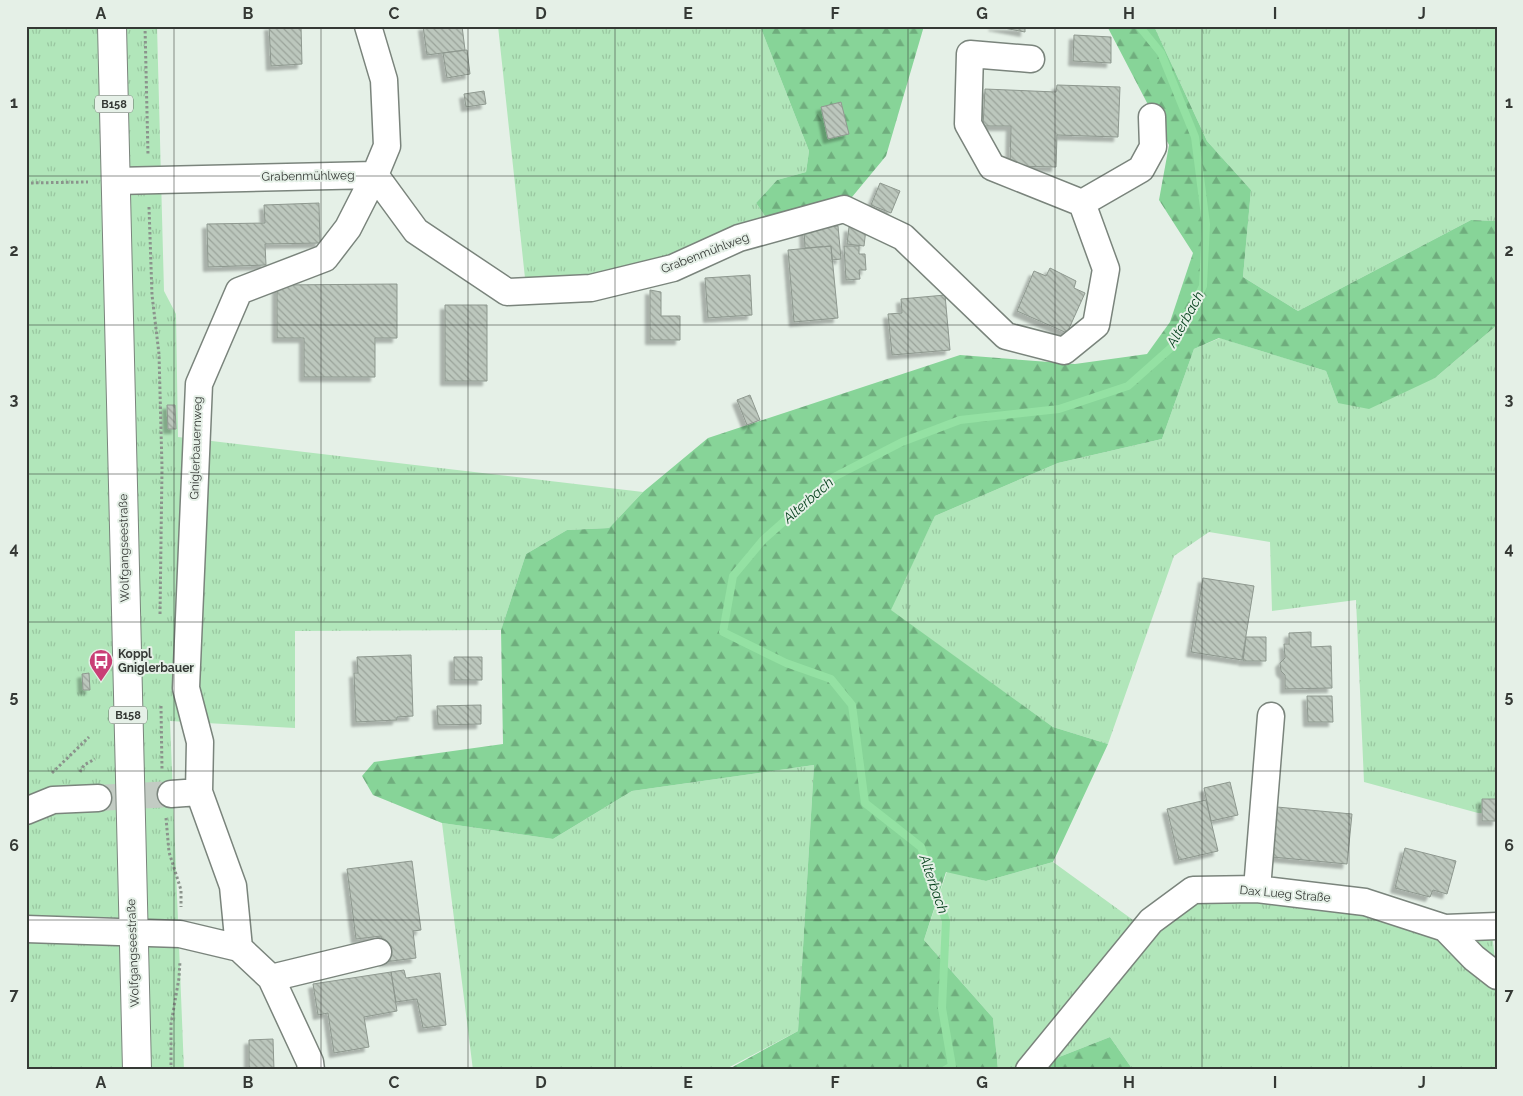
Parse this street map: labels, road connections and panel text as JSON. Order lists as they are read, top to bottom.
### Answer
{
  "streets": {
    "main road": ["B158", "Wolfgangseestraße"],
    "street": ["Grabenmühlweg", "Gniglerbauernweg", "Dax Lueg Straße"]
  },
  "crossings": [
    ["Grabenmühlweg", "Gniglerbauernweg"],
    ["Grabenmühlweg", "Wolfgangseestraße"]
  ],
  "water": ["Alterbach"],
  "places": {
    "bus stop": ["Koppl Gniglerbauer"]
  },
  "grid": {
    "columns": [
      "A",
      "B",
      "C",
      "D",
      "E",
      "F",
      "G",
      "H",
      "I",
      "J"
    ],
    "rows": [
      "1",
      "2",
      "3",
      "4",
      "5",
      "6",
      "7"
    ]
  }
}
